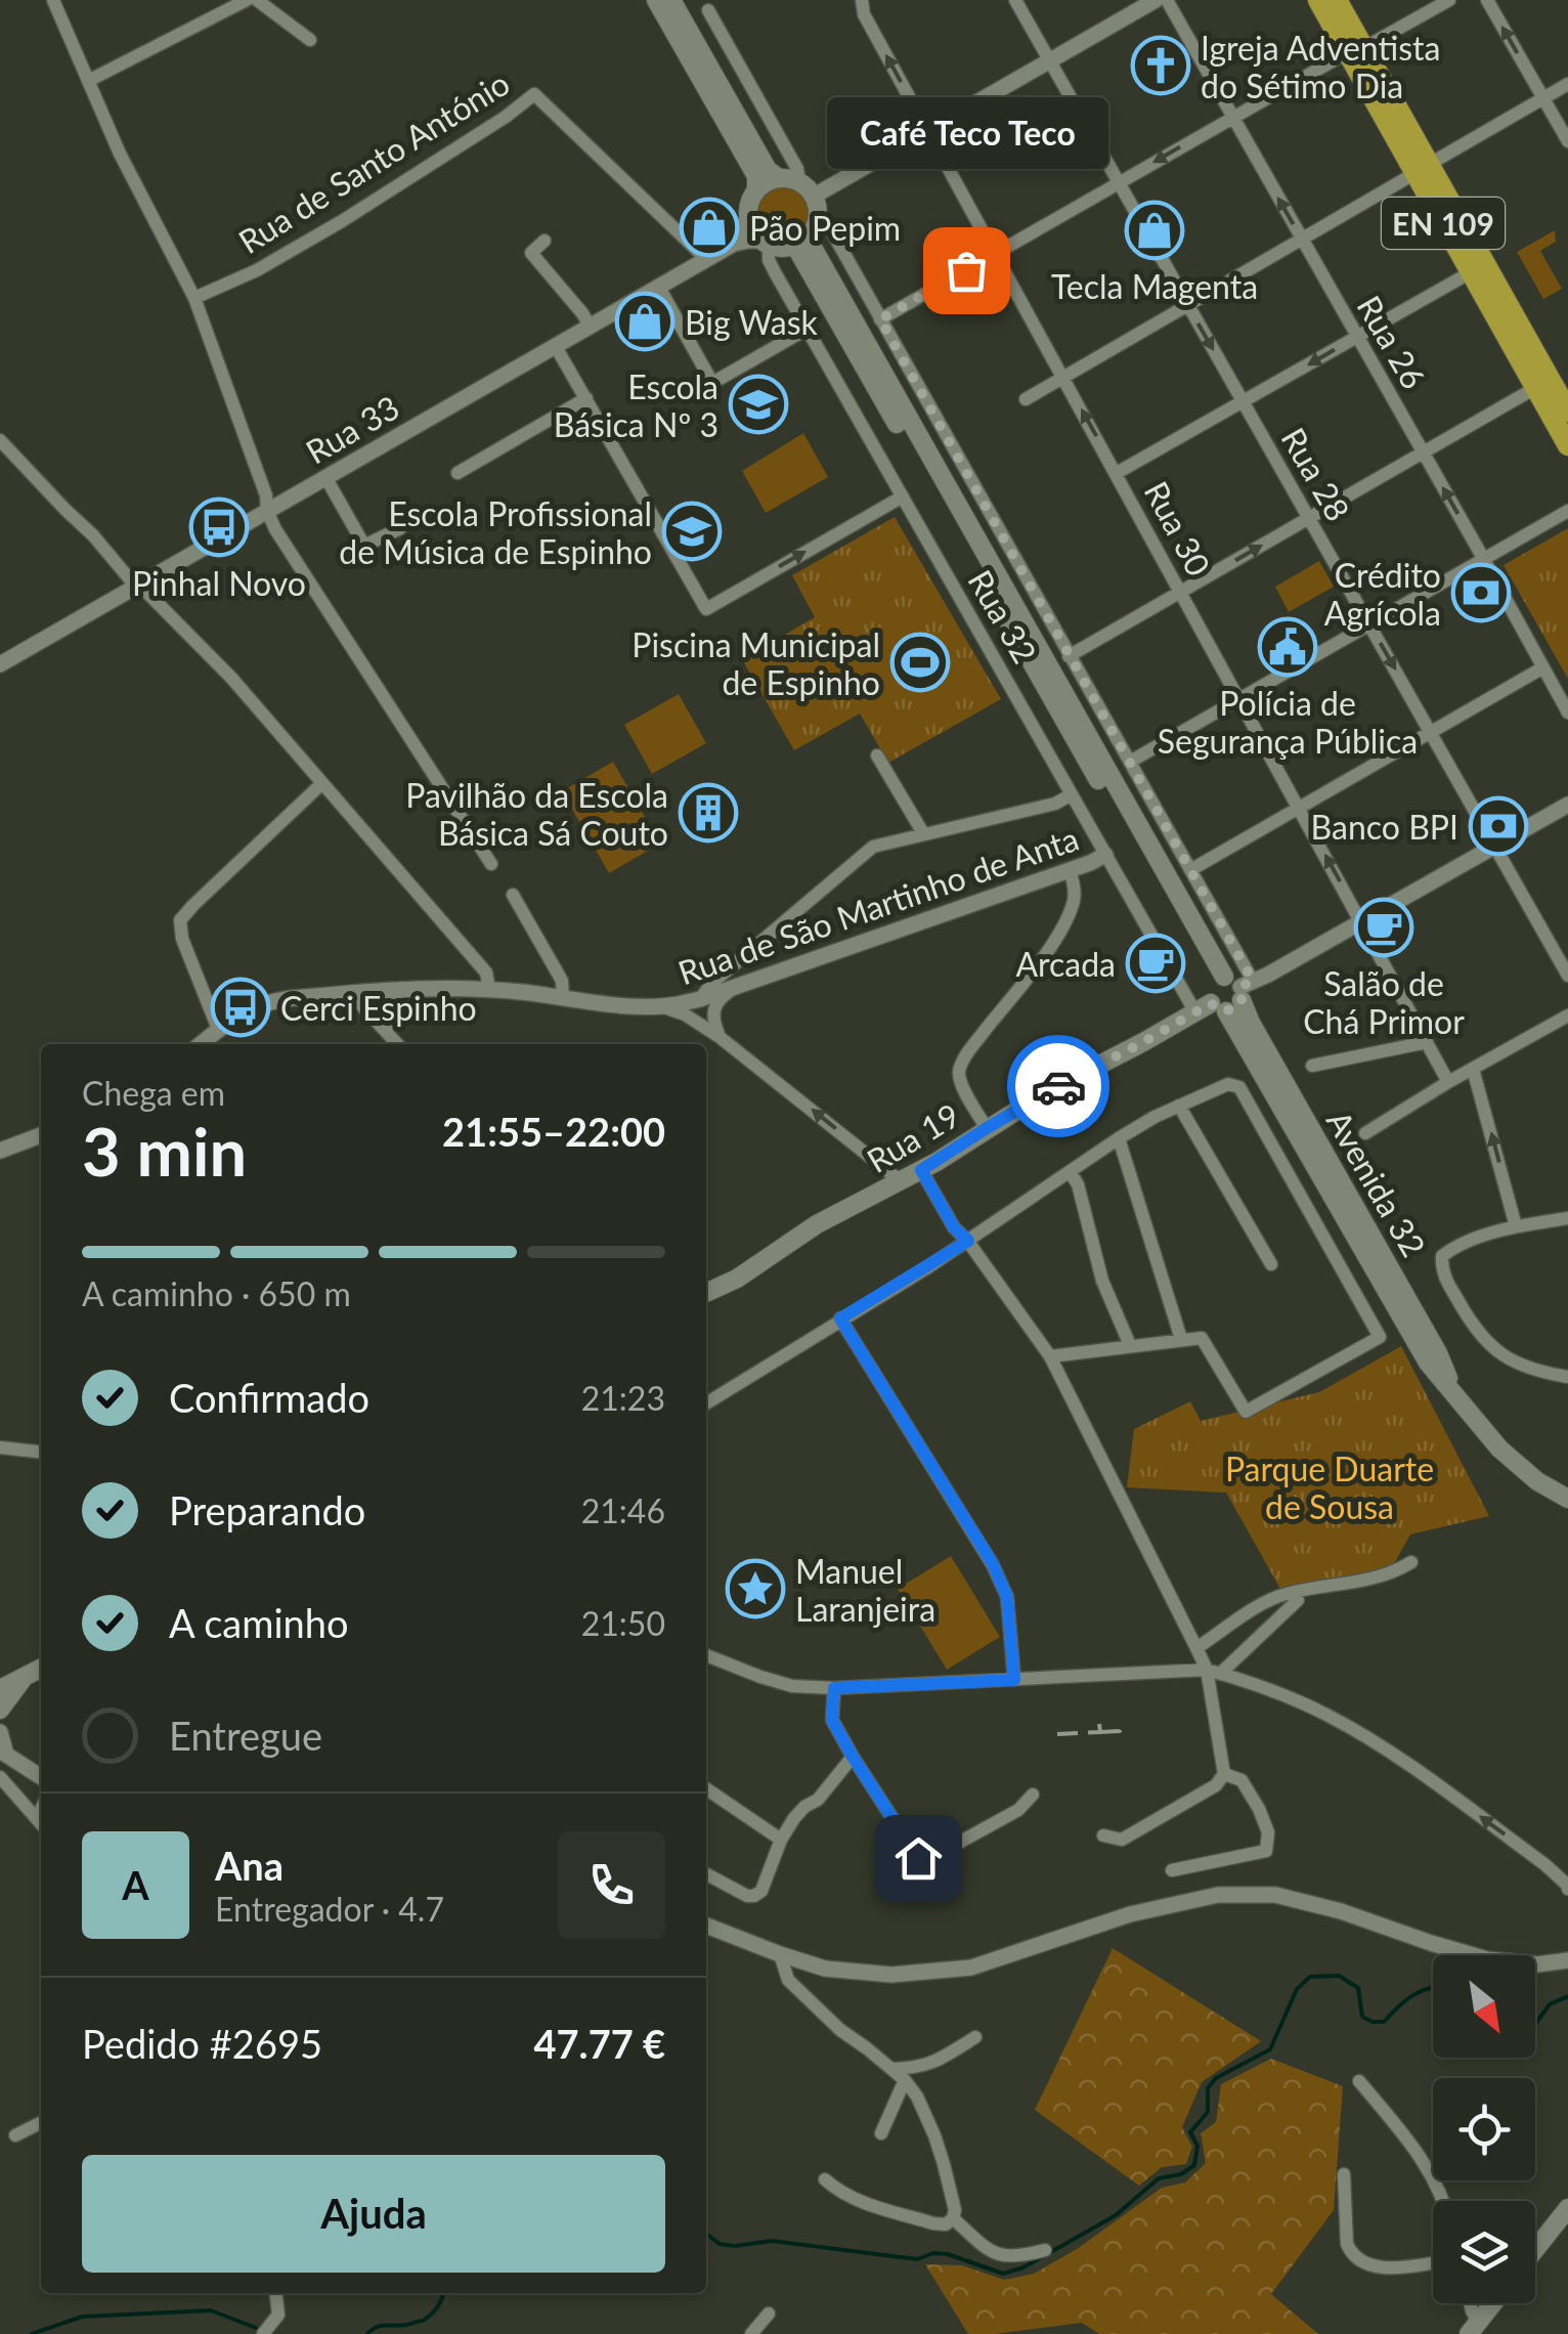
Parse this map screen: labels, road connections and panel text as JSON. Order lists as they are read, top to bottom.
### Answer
{
  "streets": {
    "main road": ["EN 109", "Rua 19", "Avenida 32"],
    "street": [
      "Rua de Santo António",
      "Rua 26",
      "Rua 33",
      "Rua 28",
      "Rua 30",
      "Rua 32",
      "Rua de São Martinho de Anta"
    ]
  },
  "crossings": [
    ["Rua de Santo António", "Rua 33"],
    ["Rua 33", "Rua 32"],
    ["Rua 33", "Avenida 32"],
    ["Rua 28", "Rua 19"],
    ["Rua 30", "Rua 19"],
    ["Rua 32", "Rua de São Martinho de Anta"],
    ["Rua 32", "Rua 19"],
    ["Rua 32", "Avenida 32"],
    ["Rua 19", "Avenida 32"]
  ],
  "parks": ["Parque Duarte de Sousa"],
  "places": {
    "church": ["Igreja Adventista do Sétimo Dia"],
    "shop": ["Pão Pepim", "Tecla Magenta", "Big Wask"],
    "other": ["Café Teco Teco"],
    "school or university": ["Escola Básica Nº 3", "Escola Profissional de Música de Espinho"],
    "bus stop": ["Pinhal Novo", "Cerci Espinho"],
    "bank": ["Crédito Agrícola", "Banco BPI"],
    "public building": ["Polícia de Segurança Pública"],
    "sports": ["Piscina Municipal de Espinho"],
    "building": ["Pavilhão da Escola Básica Sá Couto"],
    "cafe": ["Salão de Chá Primor", "Arcada"],
    "place": ["Manuel Laranjeira"]
  },
  "north": "bottom right",
  "page": {
    "bubble": "Café Teco Teco",
    "heading": ["3 min", "Chega em", "21:55–22:00"],
    "panel": [
      "Ana",
      "Entregador · 4.7",
      "Pedido #2695",
      "47.77 €"
    ],
    "bar": "A caminho · 650 m",
    "list": [
      ["Confirmado", "21:23"],
      ["Preparando", "21:46"],
      ["A caminho", "21:50"],
      "Entregue"
    ],
    "round": "A",
    "buttons": "Ajuda"
  }
}
